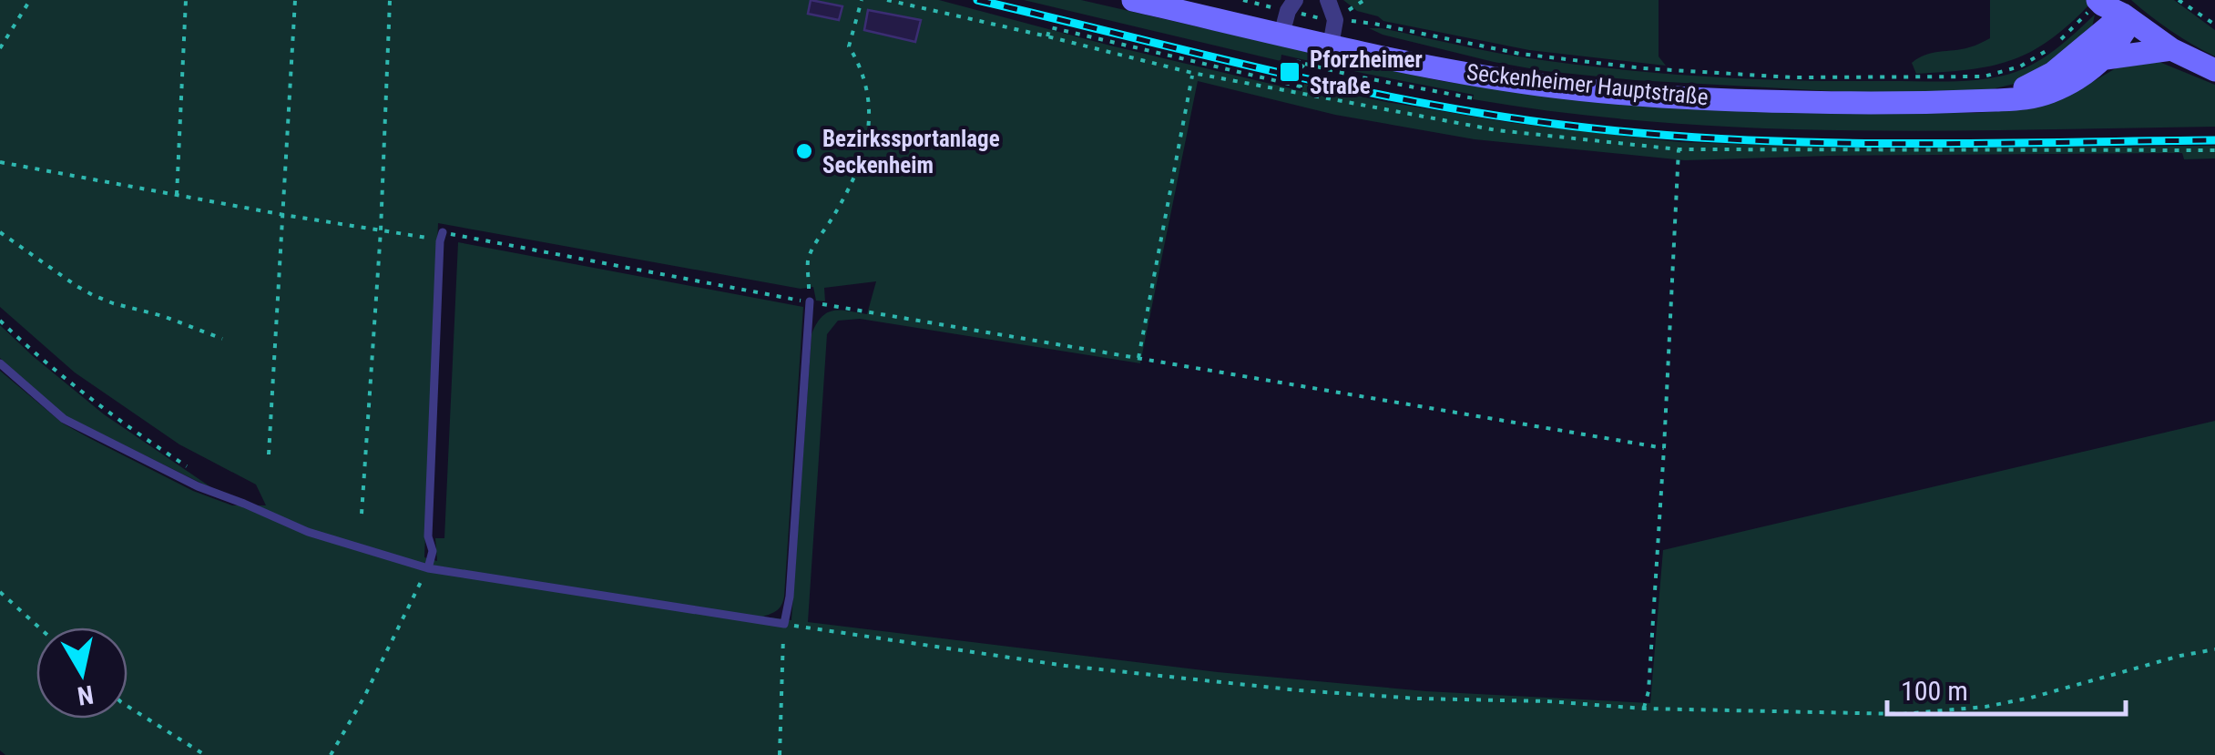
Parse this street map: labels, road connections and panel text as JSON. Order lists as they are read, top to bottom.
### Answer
{
  "streets": {
    "main road": ["Seckenheimer Hauptstraße"]
  },
  "places": {
    "transit": ["Pforzheimer Straße"],
    "other": ["Bezirkssportanlage Seckenheim"]
  },
  "scale_bar": "100 m",
  "north": "bottom"
}
